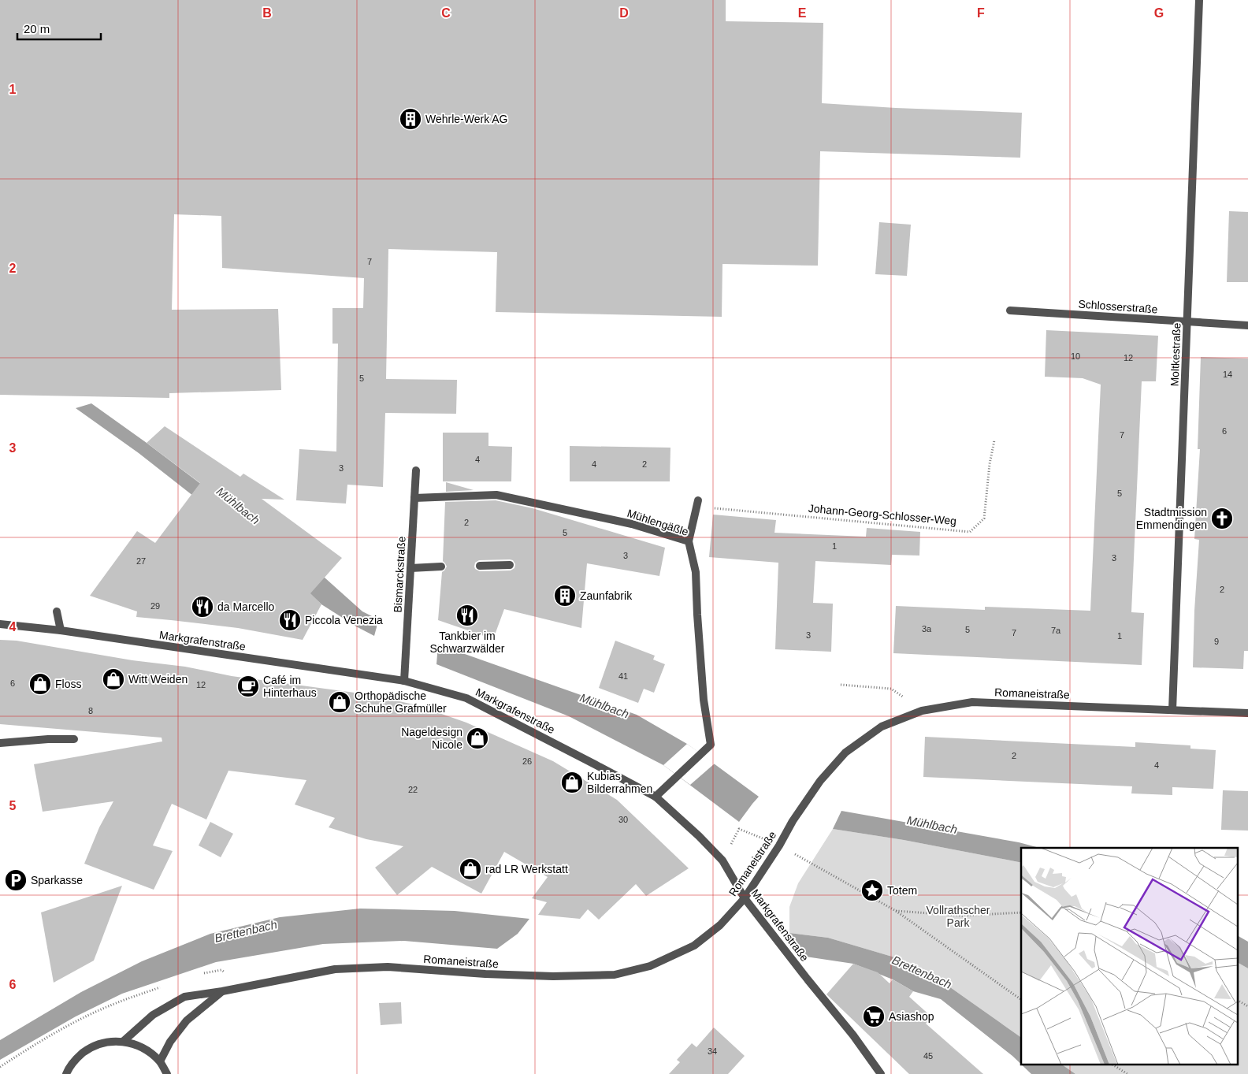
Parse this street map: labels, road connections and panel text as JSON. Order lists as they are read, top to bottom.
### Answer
{
  "streets": {
    "street": [
      "Schlosserstraße",
      "Moltkestraße",
      "Mühlengäßle",
      "Bismarckstraße",
      "Markgrafenstraße",
      "Romaneistraße"
    ],
    "path": ["Johann-Georg-Schlosser-Weg"]
  },
  "crossings": [
    ["Schlosserstraße", "Moltkestraße"],
    ["Moltkestraße", "Romaneistraße"],
    ["Mühlengäßle", "Bismarckstraße"],
    ["Mühlengäßle", "Markgrafenstraße"],
    ["Bismarckstraße", "Markgrafenstraße"],
    ["Markgrafenstraße", "Romaneistraße"]
  ],
  "water": ["Mühlbach", "Brettenbach"],
  "parks": ["Vollrathscher Park"],
  "places": {
    "building": ["Wehrle-Werk AG", "Zaunfabrik"],
    "church": ["Stadtmission Emmendingen"],
    "restaurant": ["da Marcello", "Tankbier im Schwarzwälder", "Piccola Venezia"],
    "shop": [
      "Witt Weiden",
      "Floss",
      "Orthopädische Schuhe Grafmüller",
      "Nageldesign Nicole",
      "Kubias Bilderrahmen",
      "rad LR Werkstatt"
    ],
    "cafe": ["Café im Hinterhaus"],
    "parking": ["Sparkasse"],
    "place": ["Totem"],
    "supermarket": ["Asiashop"]
  },
  "house_numbers": [
    "7",
    "10",
    "12",
    "14",
    "5",
    "6",
    "7",
    "4",
    "4",
    "2",
    "3",
    "5",
    "2",
    "5",
    "1",
    "3",
    "3",
    "27",
    "2",
    "29",
    "3a",
    "5",
    "7a",
    "7",
    "3",
    "1",
    "9",
    "41",
    "6",
    "12",
    "8",
    "2",
    "26",
    "4",
    "22",
    "30",
    "34",
    "45"
  ],
  "scale_bar": "20 m",
  "grid": {
    "columns": [
      "B",
      "C",
      "D",
      "E",
      "F",
      "G"
    ],
    "rows": [
      "1",
      "2",
      "3",
      "4",
      "5",
      "6"
    ]
  }
}
